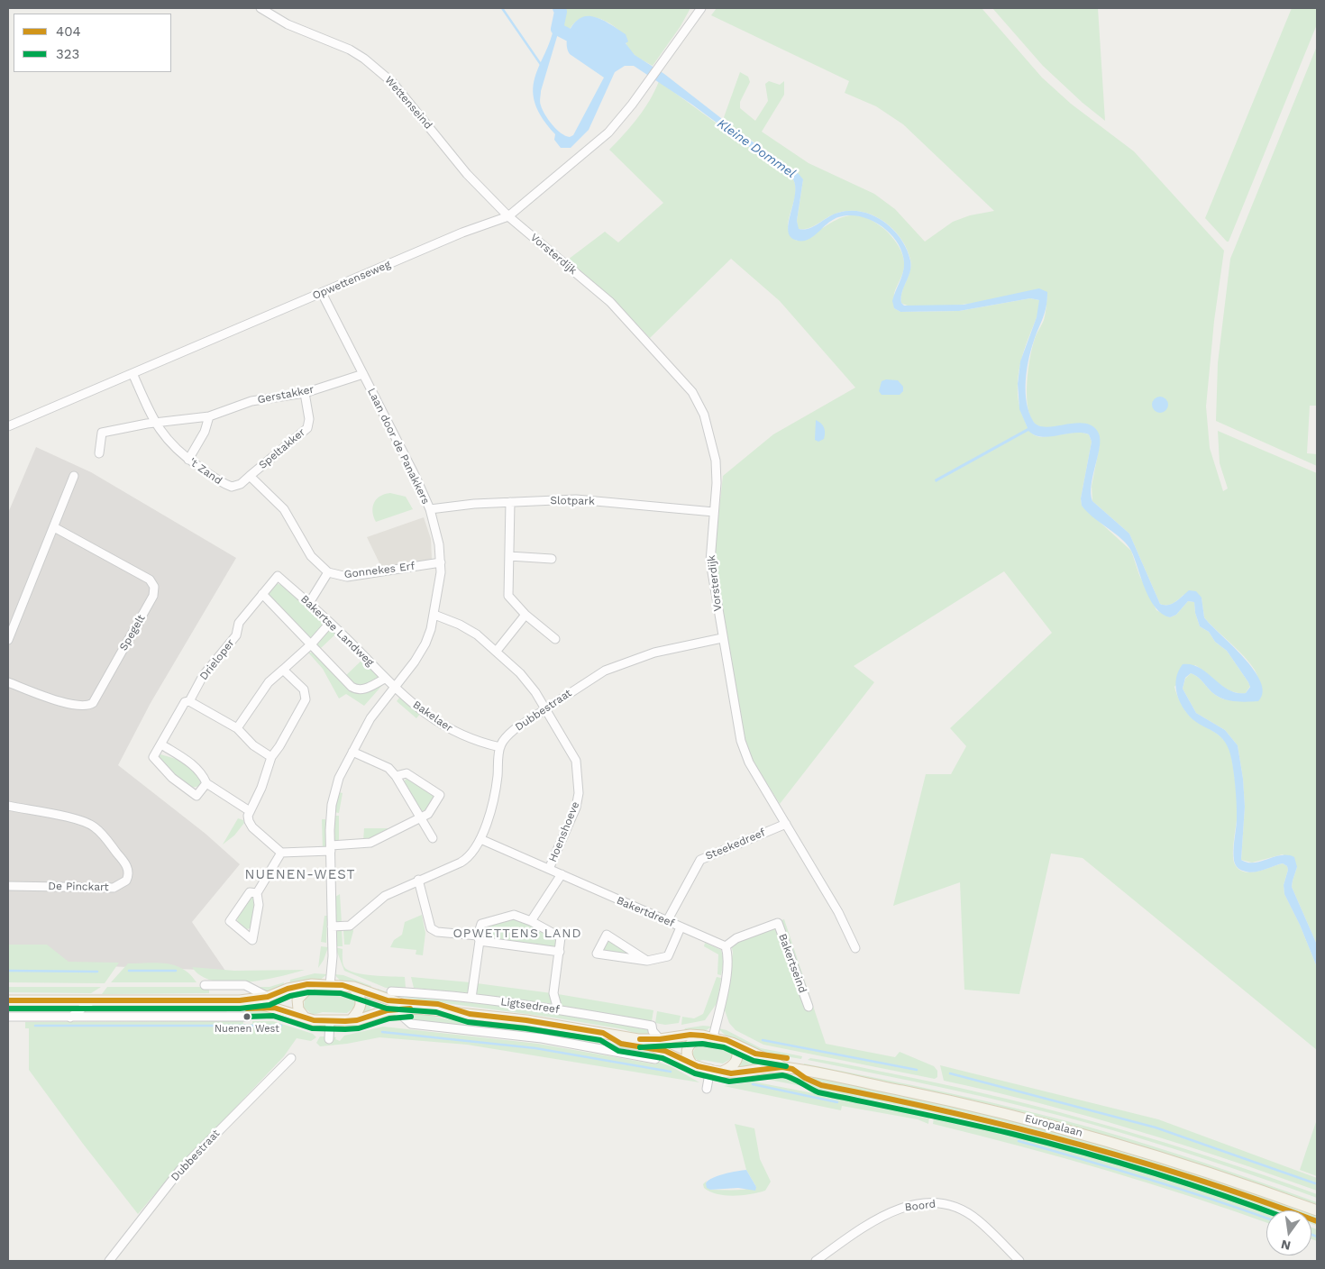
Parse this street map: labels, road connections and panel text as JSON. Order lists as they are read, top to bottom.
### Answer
{
  "streets": {
    "main road": ["Europalaan"],
    "street": [
      "Wettenseind",
      "Vorsterdijk",
      "Opwettenseweg",
      "Gerstakker",
      "Laan door de Panakkers",
      "Speltakker",
      "'t Zand",
      "Slotpark",
      "Gonnekes Erf",
      "Bakertse Landweg",
      "Spegelt",
      "Drieloper",
      "Dubbestraat",
      "Bakelaer",
      "Hoenshoeve",
      "Steekedreef",
      "De Pinckart",
      "Bakertdreef",
      "Bakertseind",
      "Ligtsedreef",
      "Boord"
    ]
  },
  "crossings": [
    ["Wettenseind", "Vorsterdijk"],
    ["Wettenseind", "Opwettenseweg"],
    ["Vorsterdijk", "Opwettenseweg"],
    ["Vorsterdijk", "Slotpark"],
    ["Vorsterdijk", "Dubbestraat"],
    ["Vorsterdijk", "Steekedreef"],
    ["Opwettenseweg", "Laan door de Panakkers"],
    ["Opwettenseweg", "'t Zand"],
    ["Gerstakker", "Laan door de Panakkers"],
    ["Gerstakker", "Speltakker"],
    ["Gerstakker", "'t Zand"],
    ["Laan door de Panakkers", "Slotpark"],
    ["Laan door de Panakkers", "Gonnekes Erf"],
    ["Laan door de Panakkers", "Bakertse Landweg"],
    ["Laan door de Panakkers", "Bakelaer"],
    ["Laan door de Panakkers", "Hoenshoeve"],
    ["Speltakker", "'t Zand"],
    ["Gonnekes Erf", "Bakertse Landweg"],
    ["Bakertse Landweg", "Drieloper"],
    ["Bakertse Landweg", "Bakelaer"],
    ["Dubbestraat", "Bakelaer"],
    ["Dubbestraat", "Hoenshoeve"],
    ["Hoenshoeve", "Bakertdreef"],
    ["Steekedreef", "Bakertdreef"],
    ["Bakertdreef", "Bakertseind"]
  ],
  "districts": ["NUENEN-WEST", "OPWETTENS LAND"],
  "water": ["Kleine Dommel"],
  "places": ["Nuenen West"],
  "lines": ["transit line 404", "transit line 323"],
  "legend": ["404", "323"],
  "north": "bottom"
}
